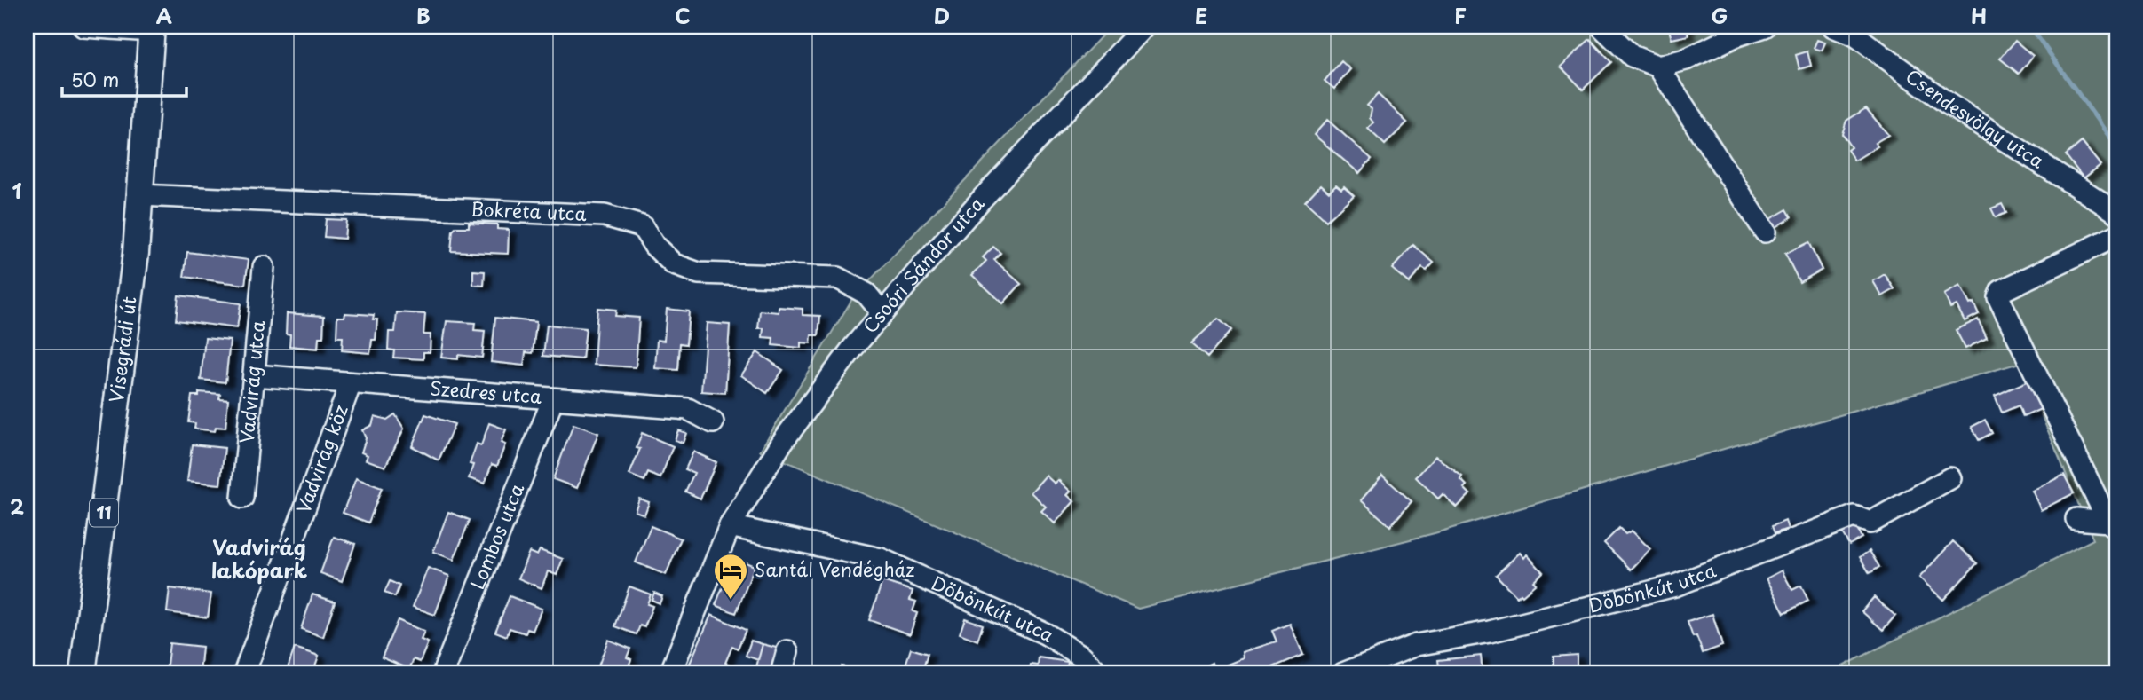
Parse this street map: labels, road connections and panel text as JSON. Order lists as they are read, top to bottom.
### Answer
{
  "streets": {
    "main road": ["Visegrádi út", "11"],
    "street": [
      "Csendesvölgy utca",
      "Bokréta utca",
      "Csoóri Sándor utca",
      "Vadvirág utca",
      "Szedres utca",
      "Vadvirág köz",
      "Lombos utca",
      "Döbönkút utca"
    ]
  },
  "crossings": [
    ["Bokréta utca", "Csoóri Sándor utca"],
    ["Bokréta utca", "Visegrádi út"],
    ["Csoóri Sándor utca", "Döbönkút utca"],
    ["Vadvirág utca", "Szedres utca"],
    ["Szedres utca", "Vadvirág köz"],
    ["Szedres utca", "Lombos utca"]
  ],
  "districts": ["Vadvirág lakópark"],
  "places": {
    "hotel": ["Santál Vendégház"]
  },
  "scale_bar": "50 m",
  "grid": {
    "columns": [
      "A",
      "B",
      "C",
      "D",
      "E",
      "F",
      "G",
      "H"
    ],
    "rows": ["1", "2"]
  }
}
